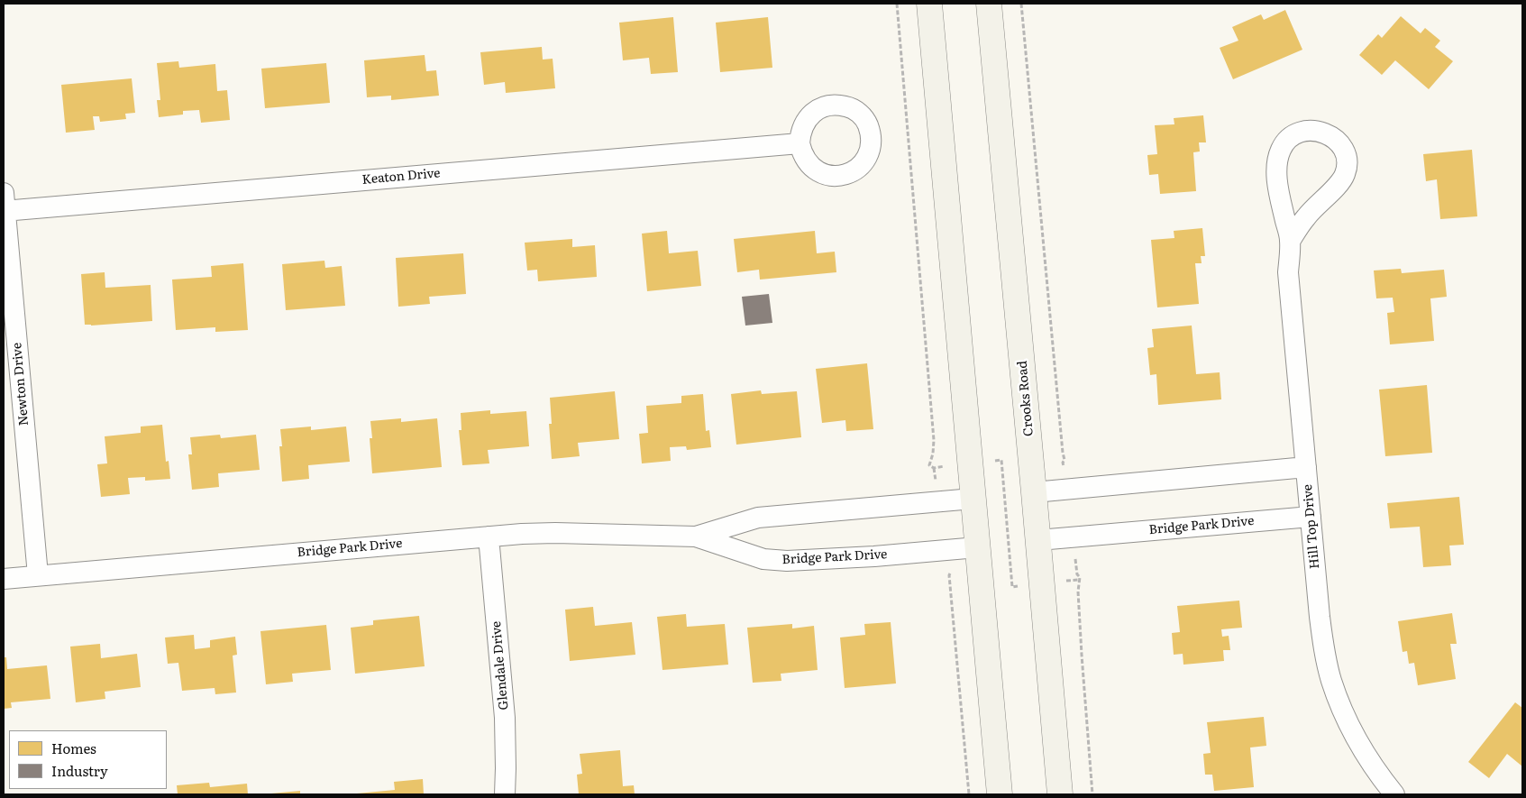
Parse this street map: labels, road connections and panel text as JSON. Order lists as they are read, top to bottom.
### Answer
{
  "streets": {
    "main road": ["Crooks Road"],
    "street": [
      "Keaton Drive",
      "Newton Drive",
      "Bridge Park Drive",
      "Hill Top Drive",
      "Glendale Drive"
    ]
  },
  "crossings": [
    ["Keaton Drive", "Newton Drive"],
    ["Newton Drive", "Bridge Park Drive"],
    ["Crooks Road", "Bridge Park Drive"],
    ["Bridge Park Drive", "Hill Top Drive"],
    ["Bridge Park Drive", "Glendale Drive"]
  ],
  "legend": ["Homes", "Industry"]
}
